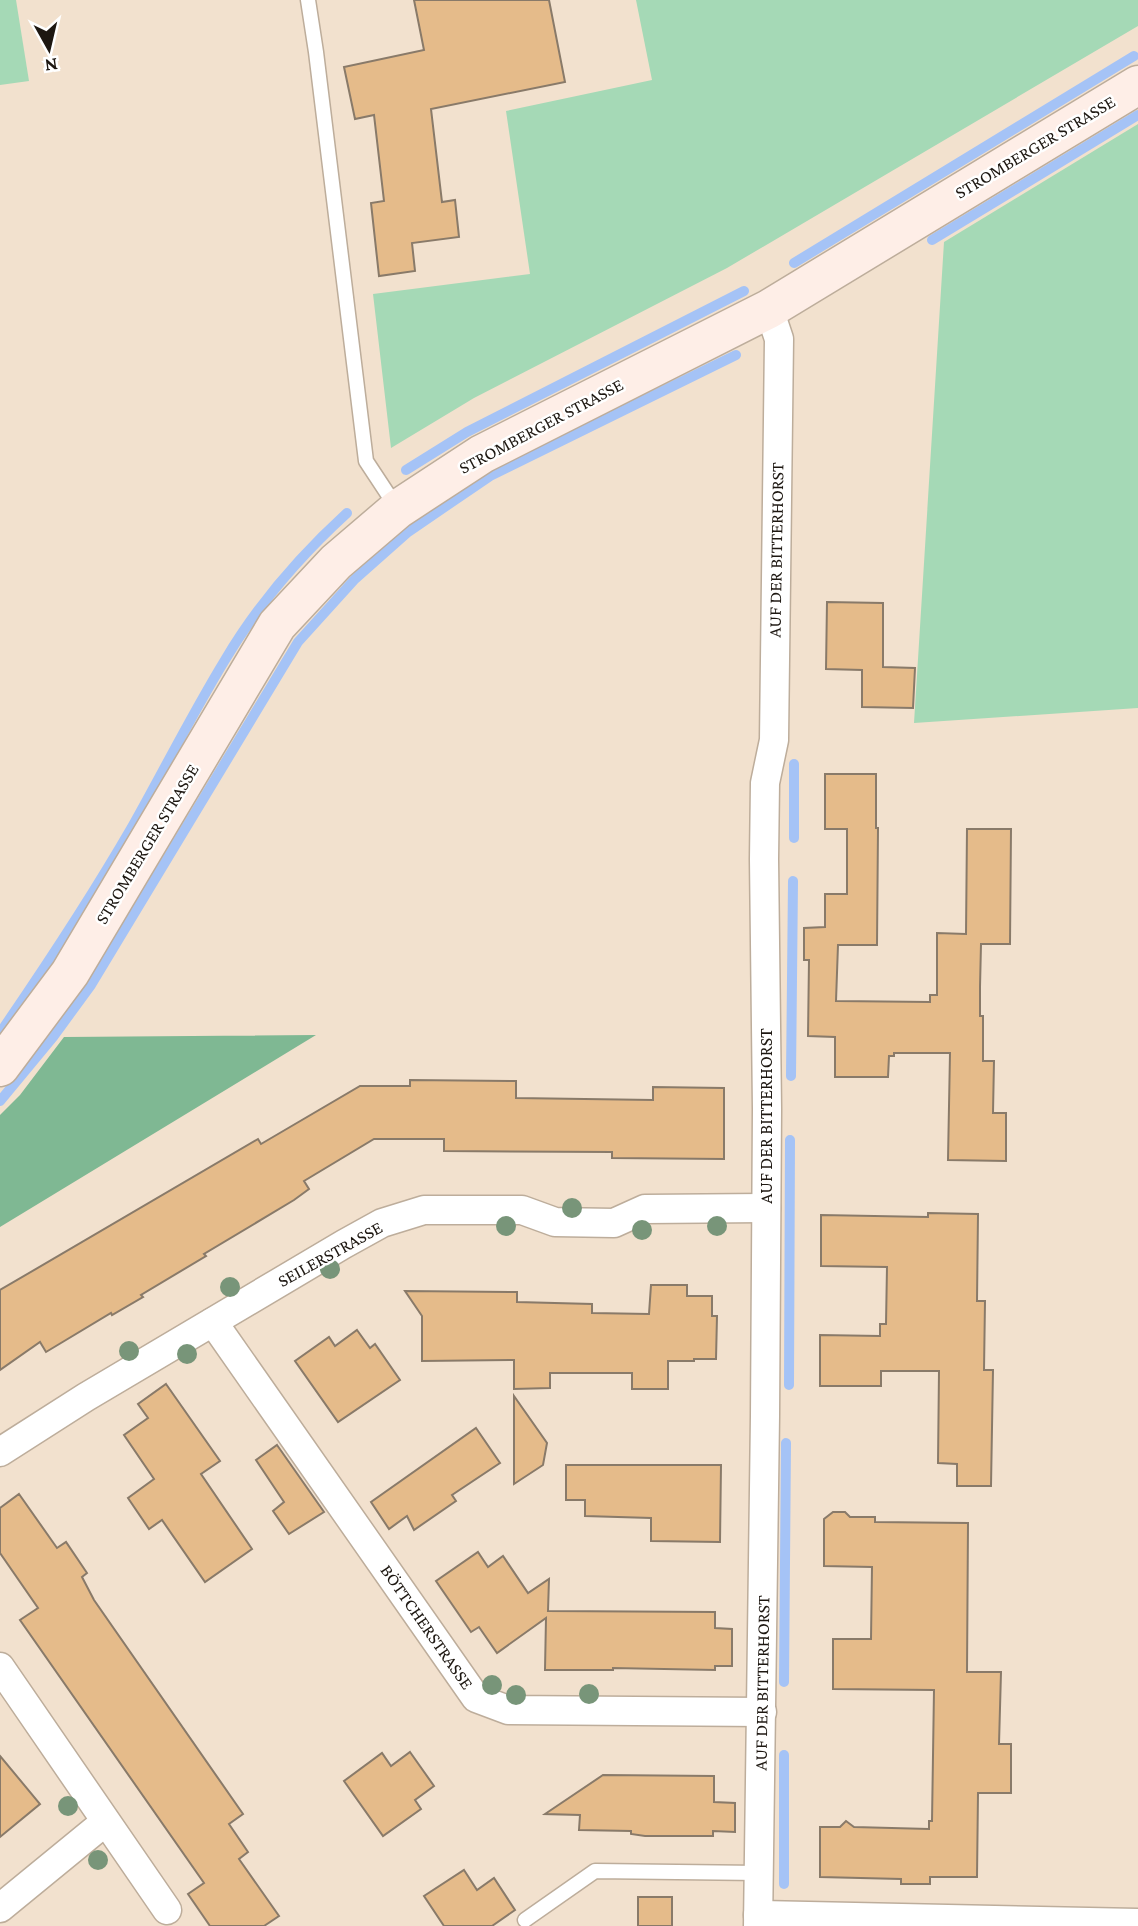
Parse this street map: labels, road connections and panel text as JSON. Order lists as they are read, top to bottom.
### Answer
{
  "streets": {
    "main road": ["STROMBERGER STRASSE"],
    "street": ["AUF DER BITTERHORST", "SEILERSTRASSE", "BÖTTCHERSTRASSE"]
  },
  "crossings": [
    ["STROMBERGER STRASSE", "AUF DER BITTERHORST"],
    ["AUF DER BITTERHORST", "SEILERSTRASSE"],
    ["AUF DER BITTERHORST", "BÖTTCHERSTRASSE"],
    ["SEILERSTRASSE", "BÖTTCHERSTRASSE"]
  ],
  "north": "bottom"
}
